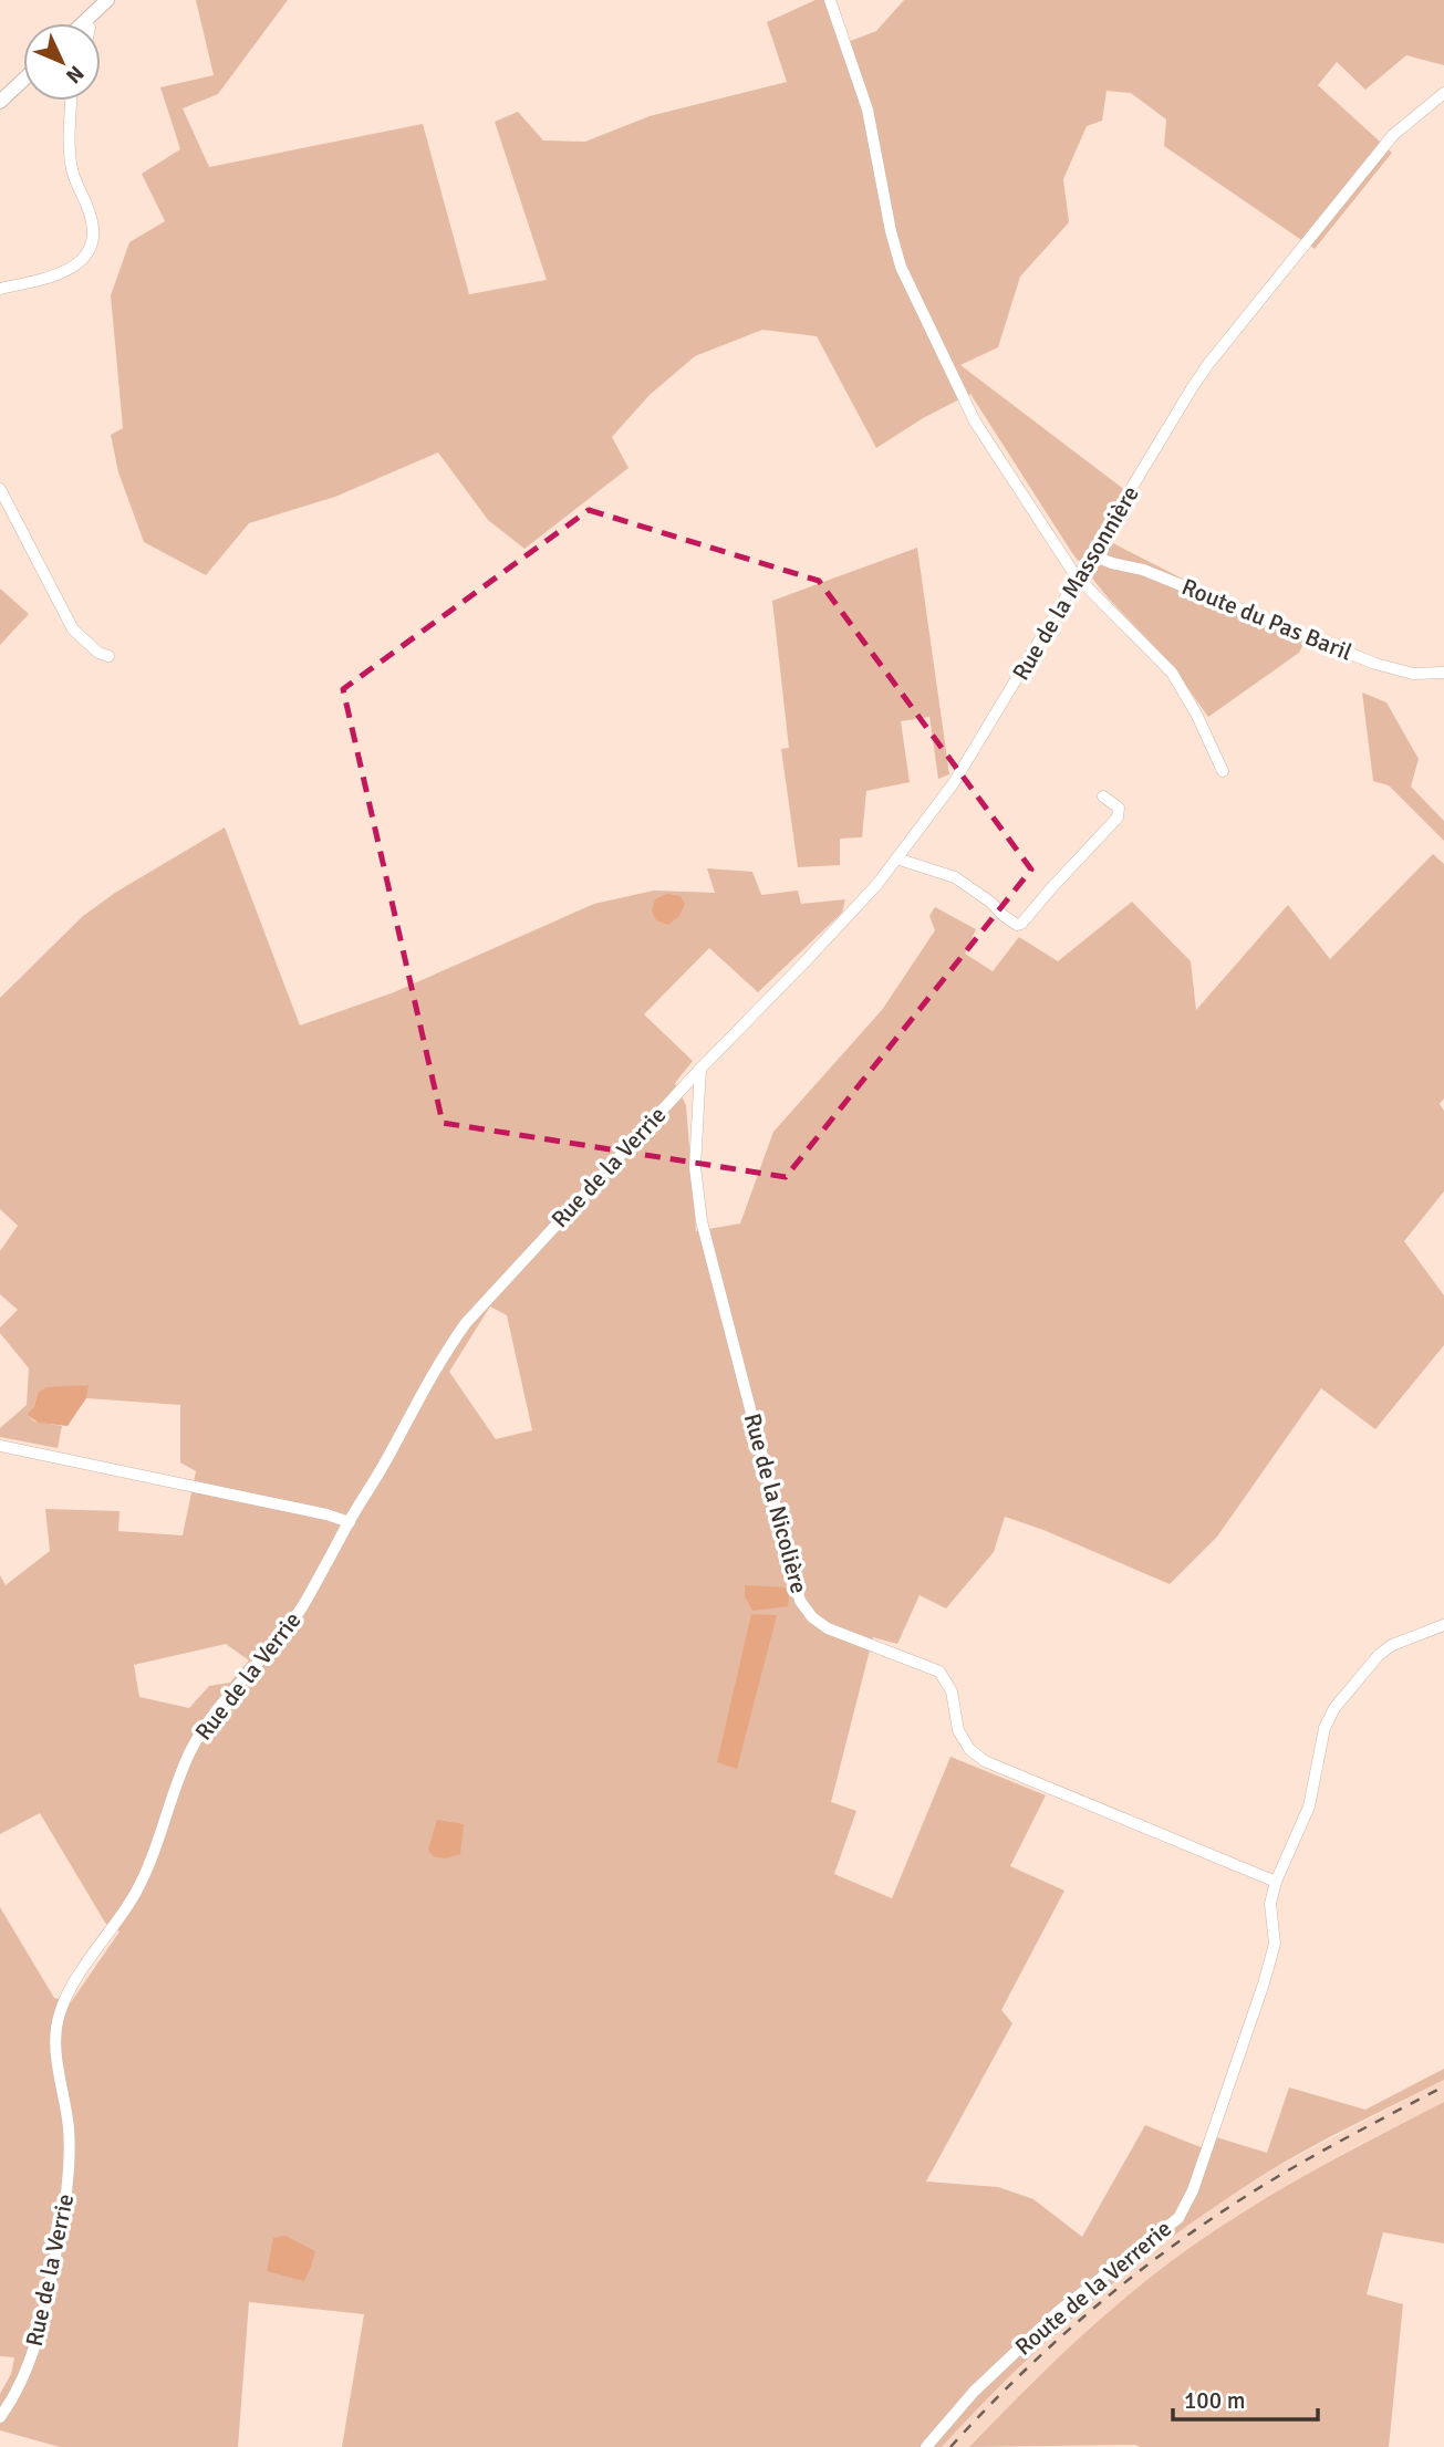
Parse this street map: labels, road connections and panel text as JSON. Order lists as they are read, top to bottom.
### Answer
{
  "streets": {
    "street": [
      "Rue de la Massonnière",
      "Route du Pas Baril",
      "Rue de la Verrie",
      "Rue de la Nicolière",
      "Route de la Verrerie"
    ]
  },
  "crossings": [
    ["Rue de la Massonnière", "Route du Pas Baril"],
    ["Rue de la Massonnière", "Rue de la Verrie"],
    ["Rue de la Massonnière", "Rue de la Nicolière"],
    ["Rue de la Verrie", "Rue de la Nicolière"],
    ["Rue de la Nicolière", "Route de la Verrerie"]
  ],
  "scale_bar": "100 m",
  "north": "bottom right"
}
